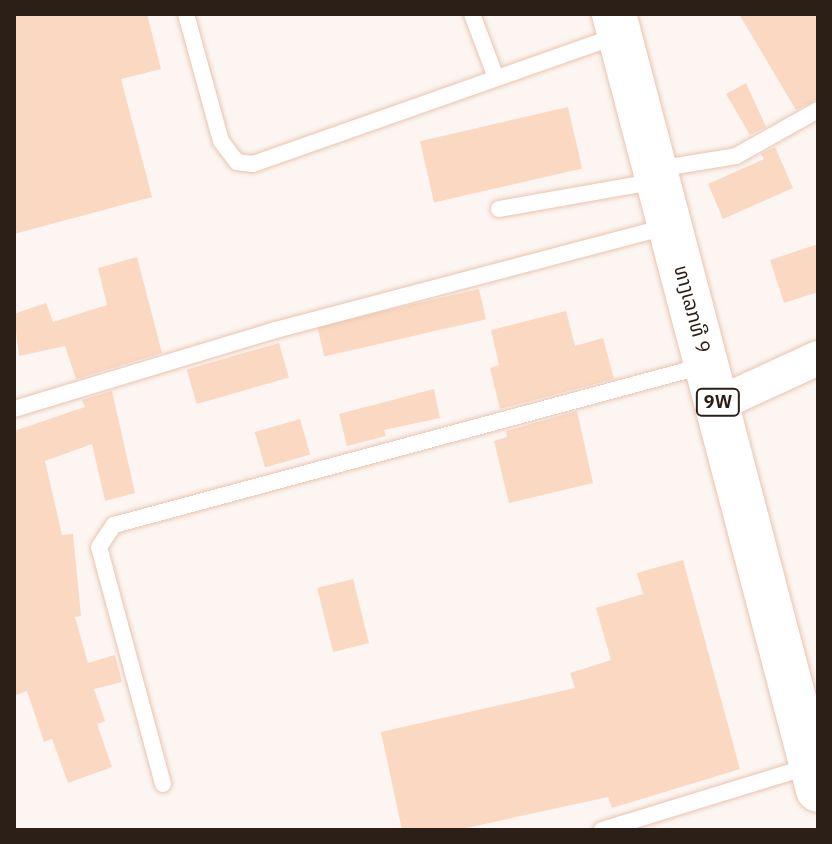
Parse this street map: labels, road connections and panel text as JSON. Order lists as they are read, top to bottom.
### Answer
{
  "streets": {
    "main road": ["ທາງເລກທີ 9", "9W"]
  }
}
